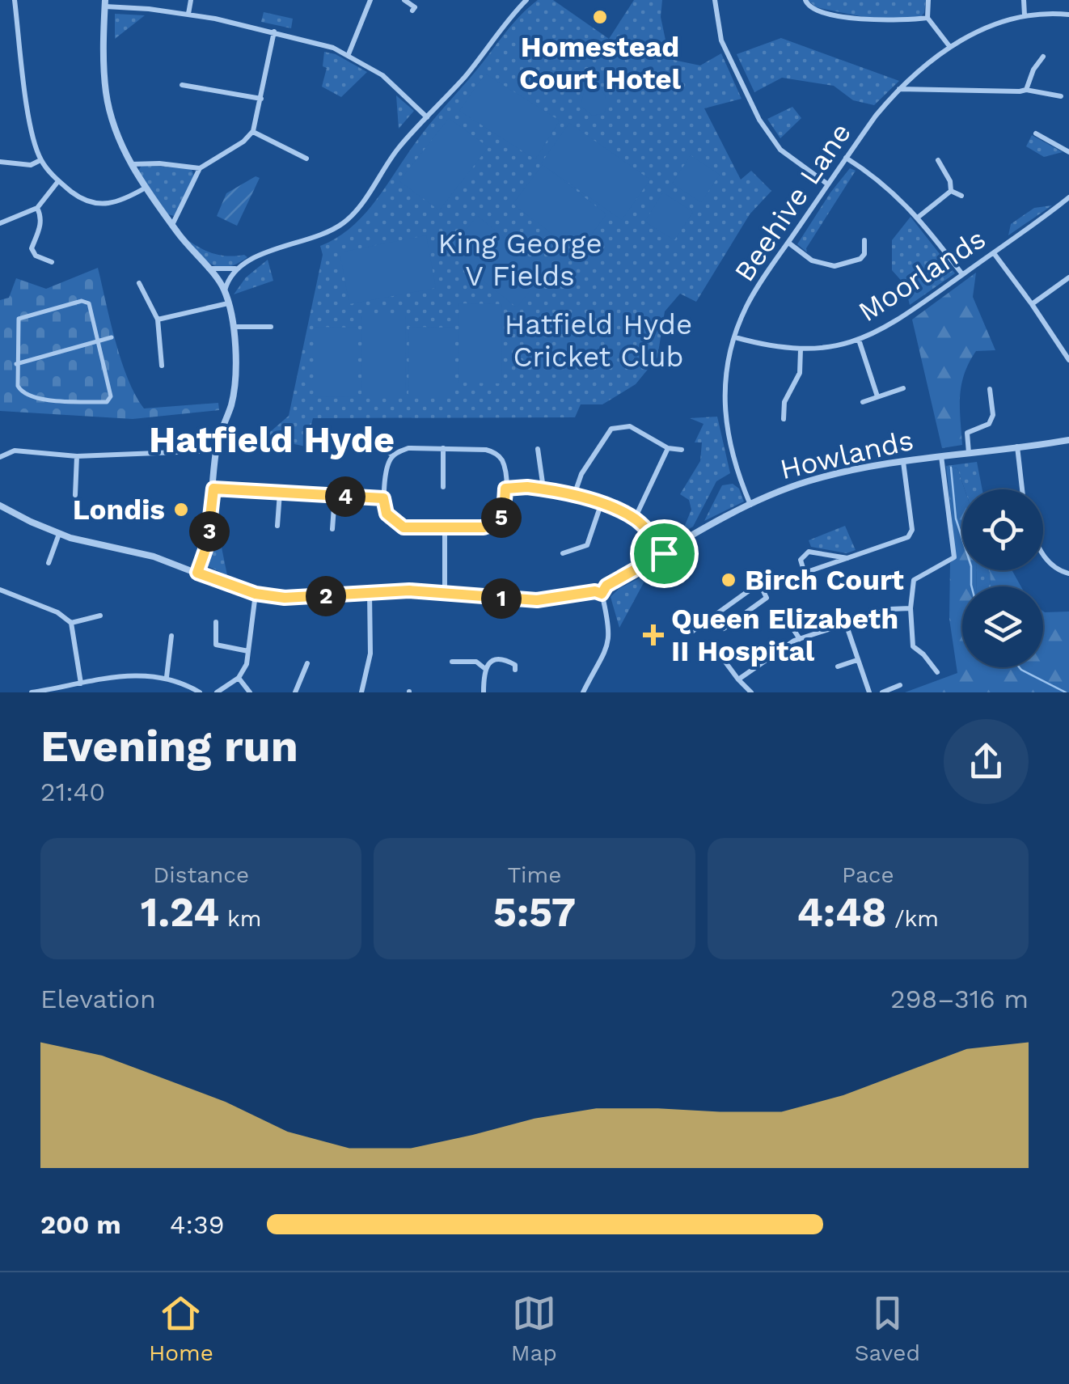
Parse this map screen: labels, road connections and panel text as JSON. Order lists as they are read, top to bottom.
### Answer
{
  "streets": {
    "street": ["Beehive Lane", "Moorlands", "Howlands"]
  },
  "crossings": [
    ["Beehive Lane", "Moorlands"],
    ["Beehive Lane", "Howlands"]
  ],
  "districts": ["Hatfield Hyde"],
  "parks": ["King George V Fields", "Hatfield Hyde Cricket Club"],
  "places": {
    "other": ["Homestead Court Hotel", "Londis", "Birch Court"],
    "health": ["Queen Elizabeth II Hospital"]
  },
  "page": {
    "pins": [
      "4",
      "5",
      "3",
      "2",
      "1"
    ],
    "heading": ["Evening run", "21:40"],
    "stats": [
      ["Distance", "1.24 km"],
      ["Time", "5:57"],
      ["Pace", "4:48 /km"]
    ],
    "chart": ["Elevation", "298–316 m"],
    "list": [
      {
        "name": "200 m",
        "note": "4:39"
      }
    ],
    "tabs": ["Home", "Map", "Saved"]
  }
}
